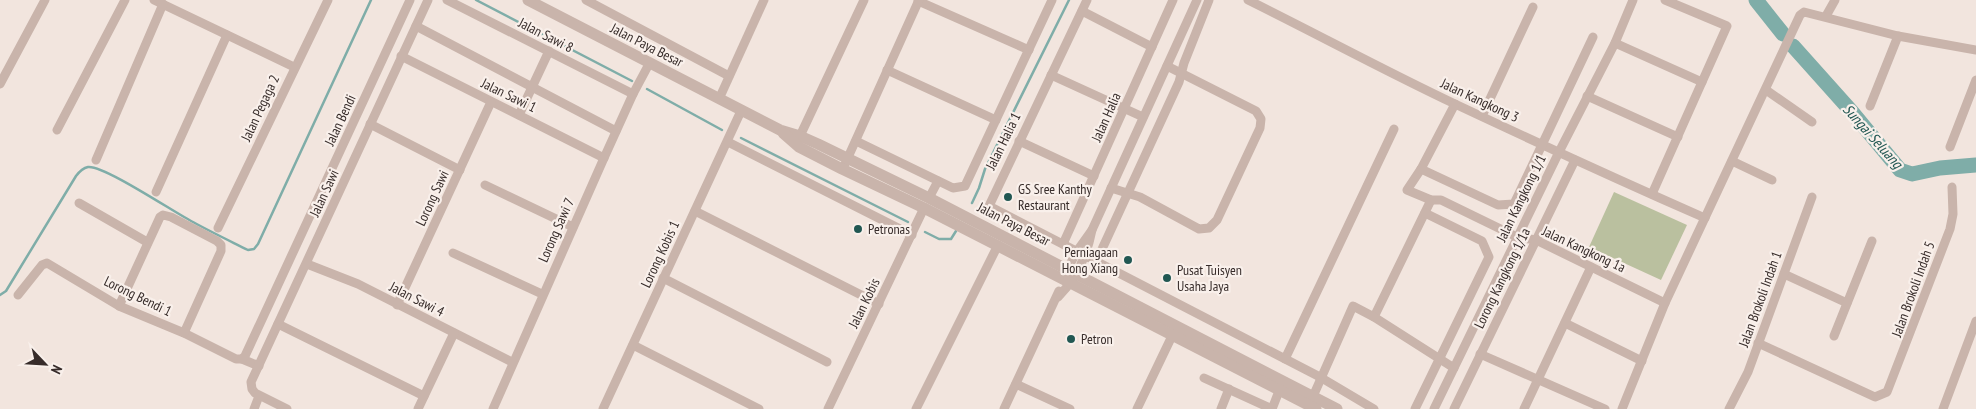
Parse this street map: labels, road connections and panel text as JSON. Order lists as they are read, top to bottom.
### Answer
{
  "streets": {
    "street": [
      "Jalan Sawi 8",
      "Jalan Paya Besar",
      "Jalan Sawi 1",
      "Jalan Kangkong 3",
      "Jalan Pegaga 2",
      "Jalan Halia",
      "Jalan Bendi",
      "Jalan Halia 1",
      "Jalan Sawi",
      "Lorong Sawi",
      "Jalan Kangkong 1/1",
      "Lorong Sawi 7",
      "Jalan Kangkong 1a",
      "Lorong Kobis 1",
      "Lorong Kangkong 1/1a",
      "Jalan Brokoli Indah 5",
      "Lorong Bendi 1",
      "Jalan Sawi 4",
      "Jalan Brokoli Indah 1",
      "Jalan Kobis"
    ]
  },
  "crossings": [
    ["Jalan Sawi 8", "Lorong Sawi 7"],
    ["Jalan Paya Besar", "Lorong Sawi 7"],
    ["Jalan Paya Besar", "Lorong Kobis 1"],
    ["Jalan Paya Besar", "Jalan Kobis"],
    ["Jalan Sawi 1", "Jalan Sawi"],
    ["Jalan Sawi 1", "Lorong Sawi"],
    ["Jalan Sawi 1", "Lorong Sawi 7"],
    ["Jalan Kangkong 3", "Jalan Kangkong 1/1"],
    ["Jalan Kangkong 3", "Lorong Kangkong 1/1a"],
    ["Jalan Halia", "Jalan Halia 1"],
    ["Jalan Bendi", "Lorong Bendi 1"],
    ["Jalan Sawi", "Lorong Bendi 1"],
    ["Jalan Sawi", "Jalan Sawi 4"],
    ["Lorong Sawi", "Jalan Sawi 4"],
    ["Jalan Kangkong 1/1", "Jalan Kangkong 1a"],
    ["Lorong Sawi 7", "Jalan Sawi 4"],
    ["Jalan Kangkong 1a", "Lorong Kangkong 1/1a"],
    ["Jalan Brokoli Indah 5", "Jalan Brokoli Indah 1"]
  ],
  "water": ["Sungai Seluang"],
  "places": [
    "GS Sree Kanthy Restaurant",
    "Petronas",
    "Perniagaan Hong Xiang",
    "Pusat Tuisyen Usaha Jaya",
    "Petron"
  ],
  "north": "bottom right"
}
